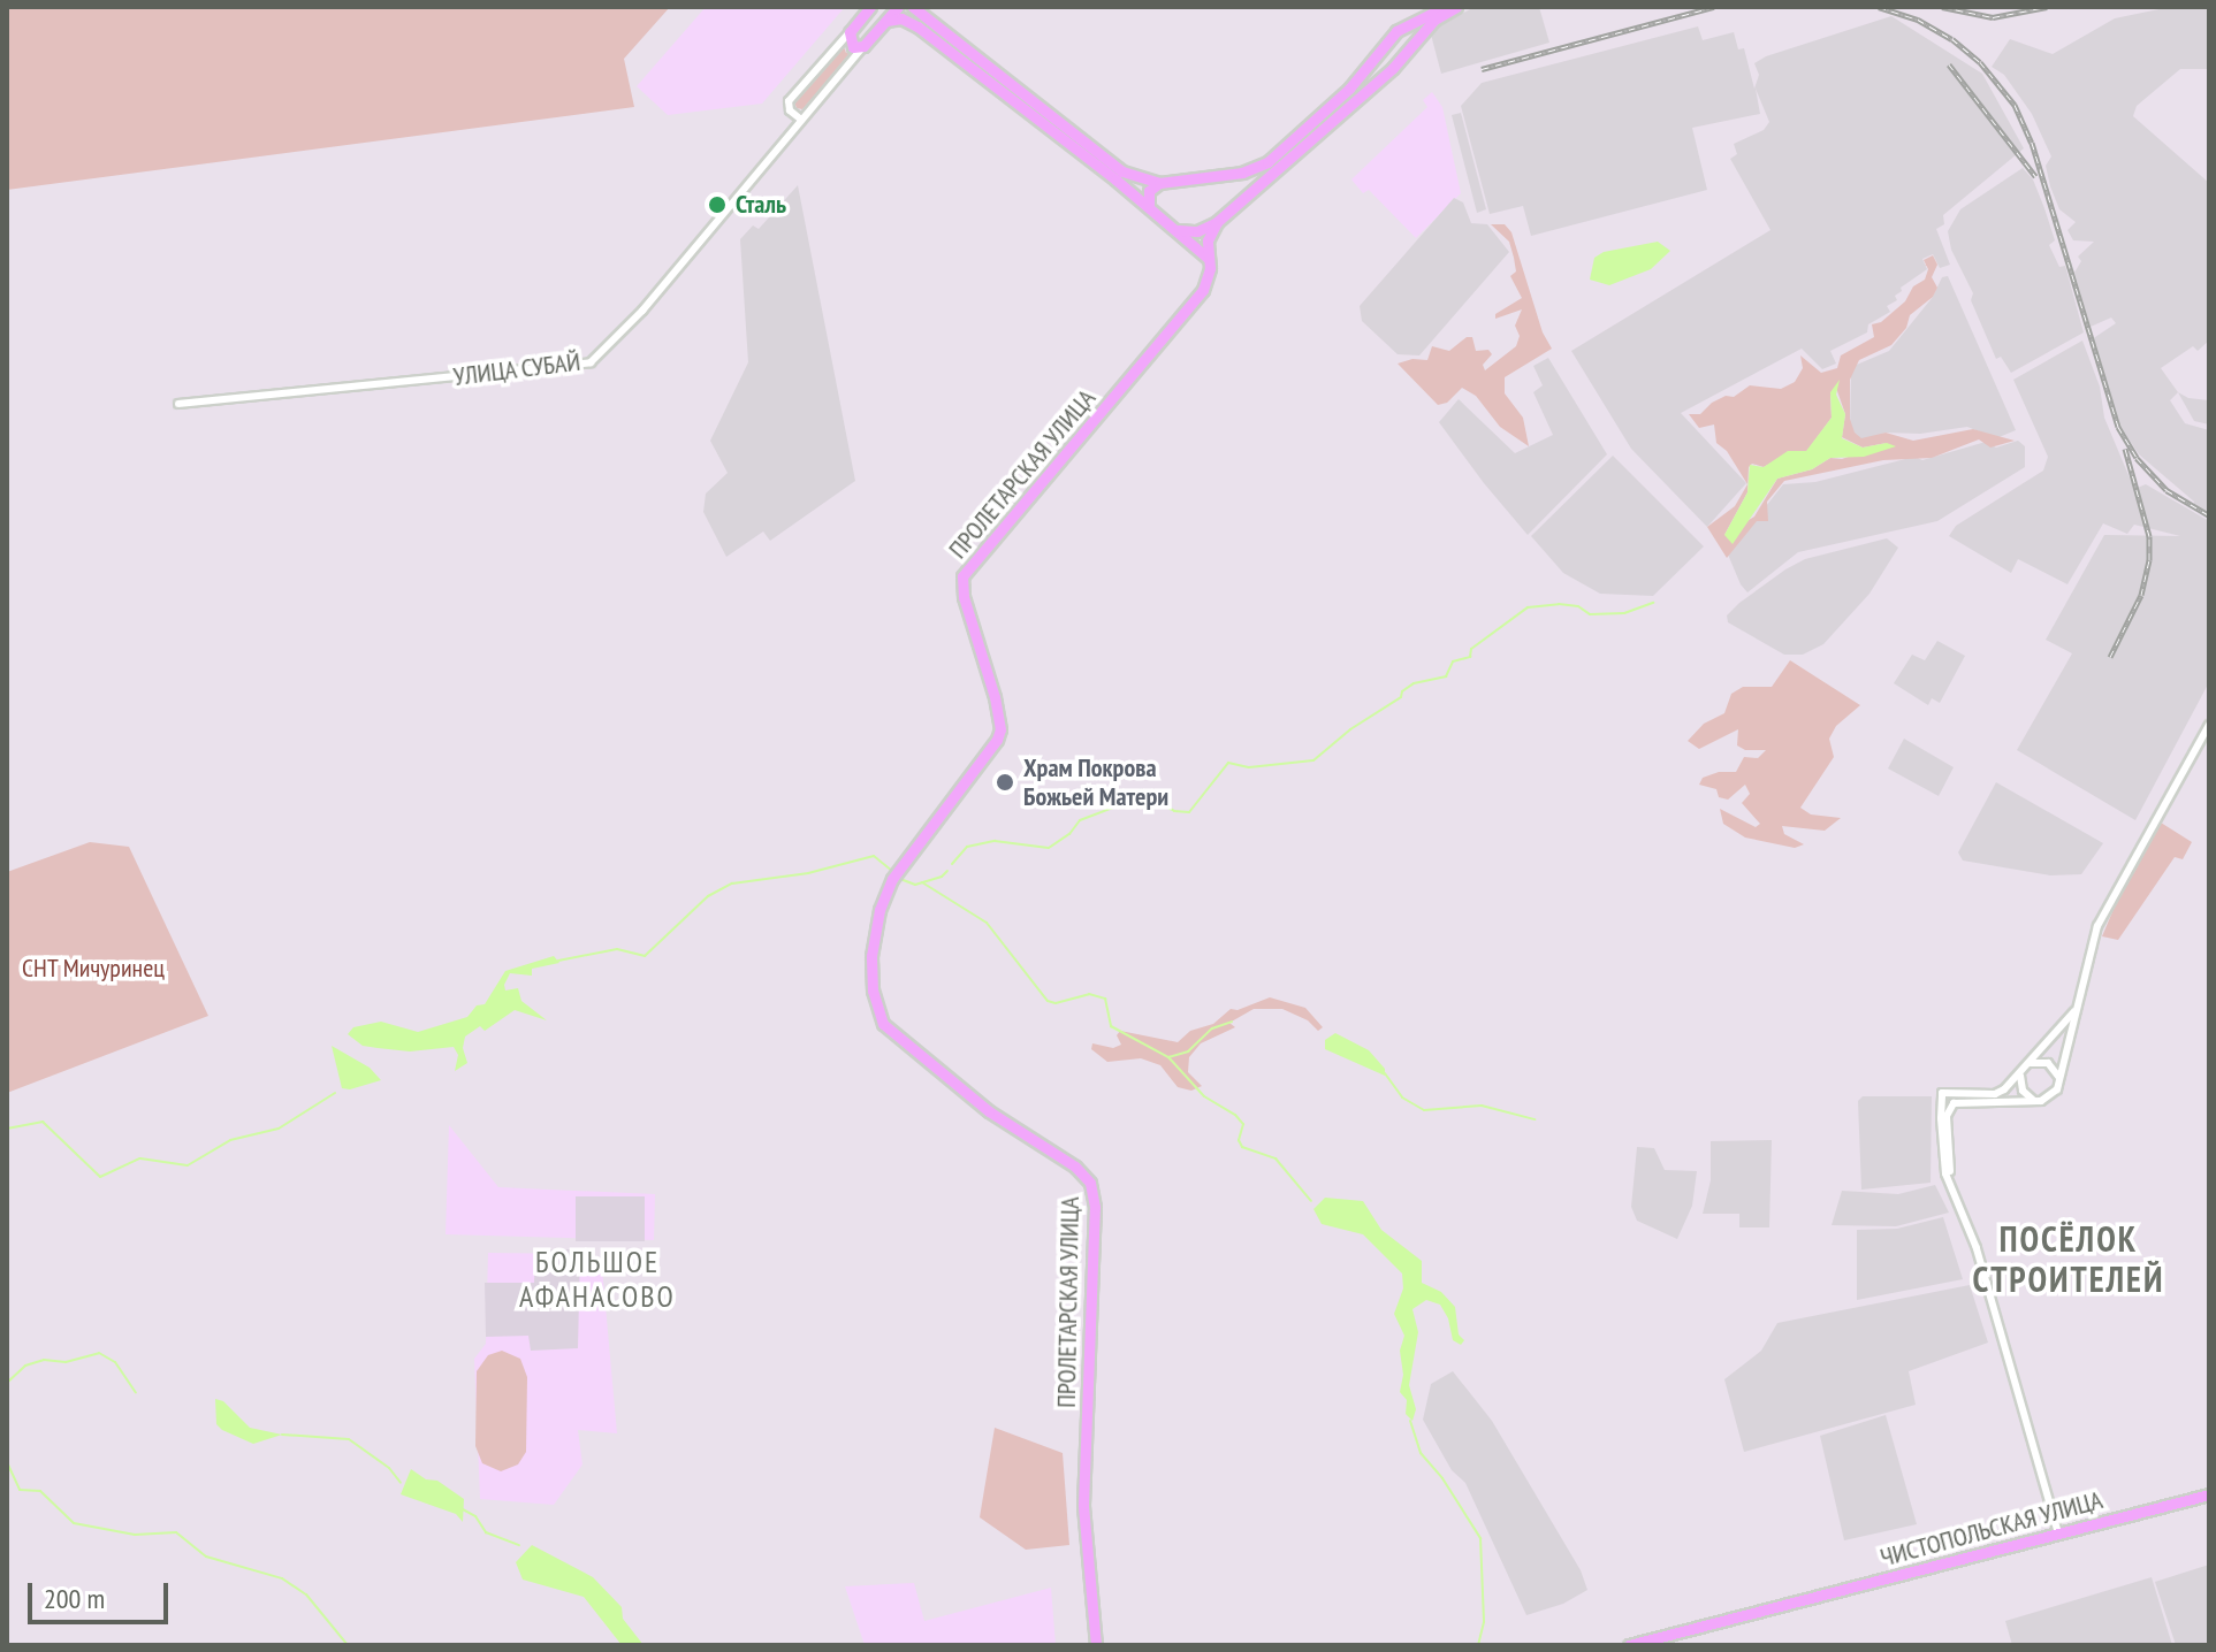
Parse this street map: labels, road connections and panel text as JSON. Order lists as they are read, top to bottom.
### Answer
{
  "streets": {
    "main road": ["ПРОЛЕТАРСКАЯ УЛИЦА", "ЧИСТОПОЛЬСКАЯ УЛИЦА"],
    "street": ["УЛИЦА СУБАЙ"]
  },
  "districts": ["ПОСЁЛОК СТРОИТЕЛЕЙ", "БОЛЬШОЕ АФАНАСОВО"],
  "parks": ["СНТ Мичуринец"],
  "places": ["Сталь", "Храм Покрова Божьей Матери"],
  "scale_bar": "200 m"
}
